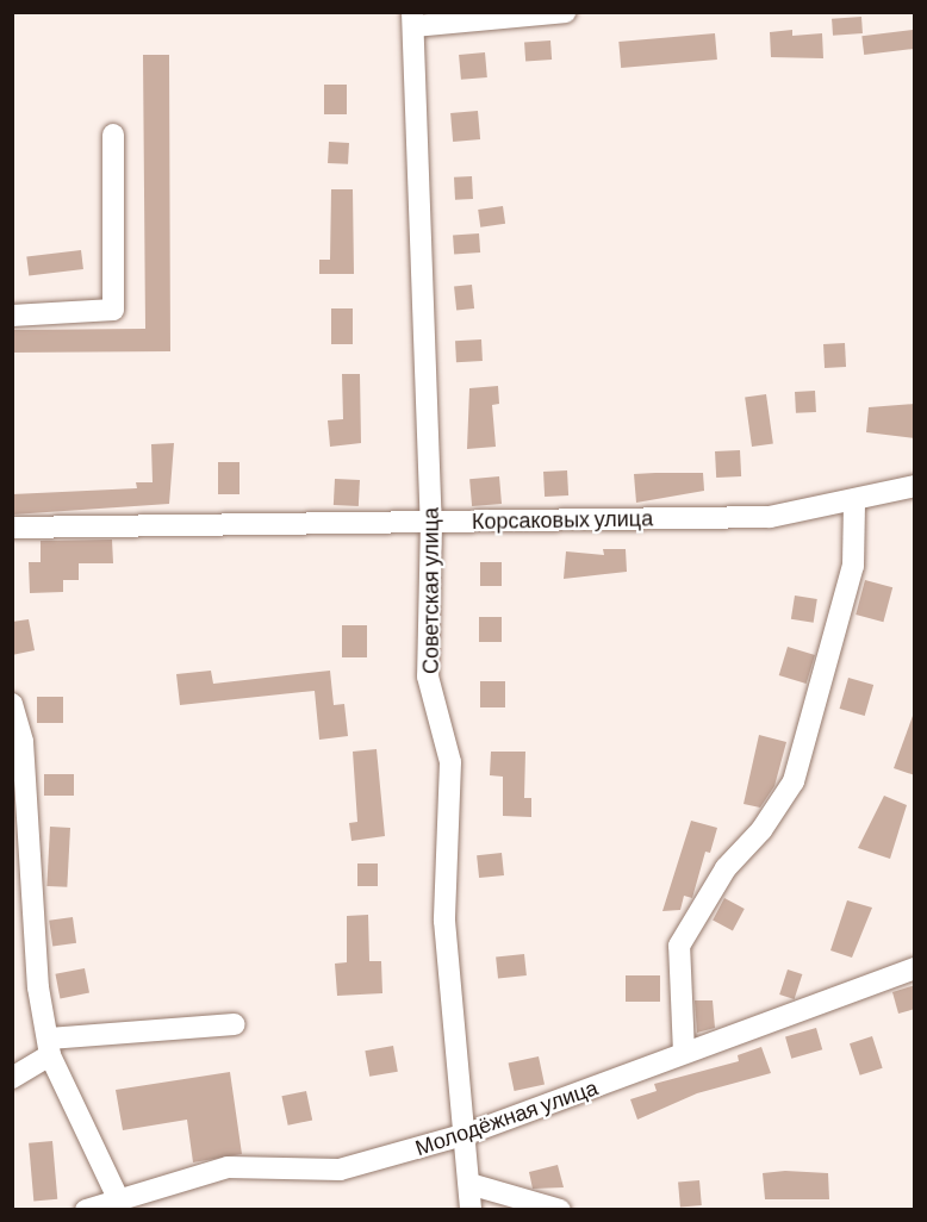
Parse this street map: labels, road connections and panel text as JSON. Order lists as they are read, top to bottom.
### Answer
{
  "streets": {
    "street": ["Корсаковых улица", "Советская улица", "Молодёжная улица"]
  },
  "crossings": [
    ["Корсаковых улица", "Советская улица"],
    ["Советская улица", "Молодёжная улица"]
  ]
}
